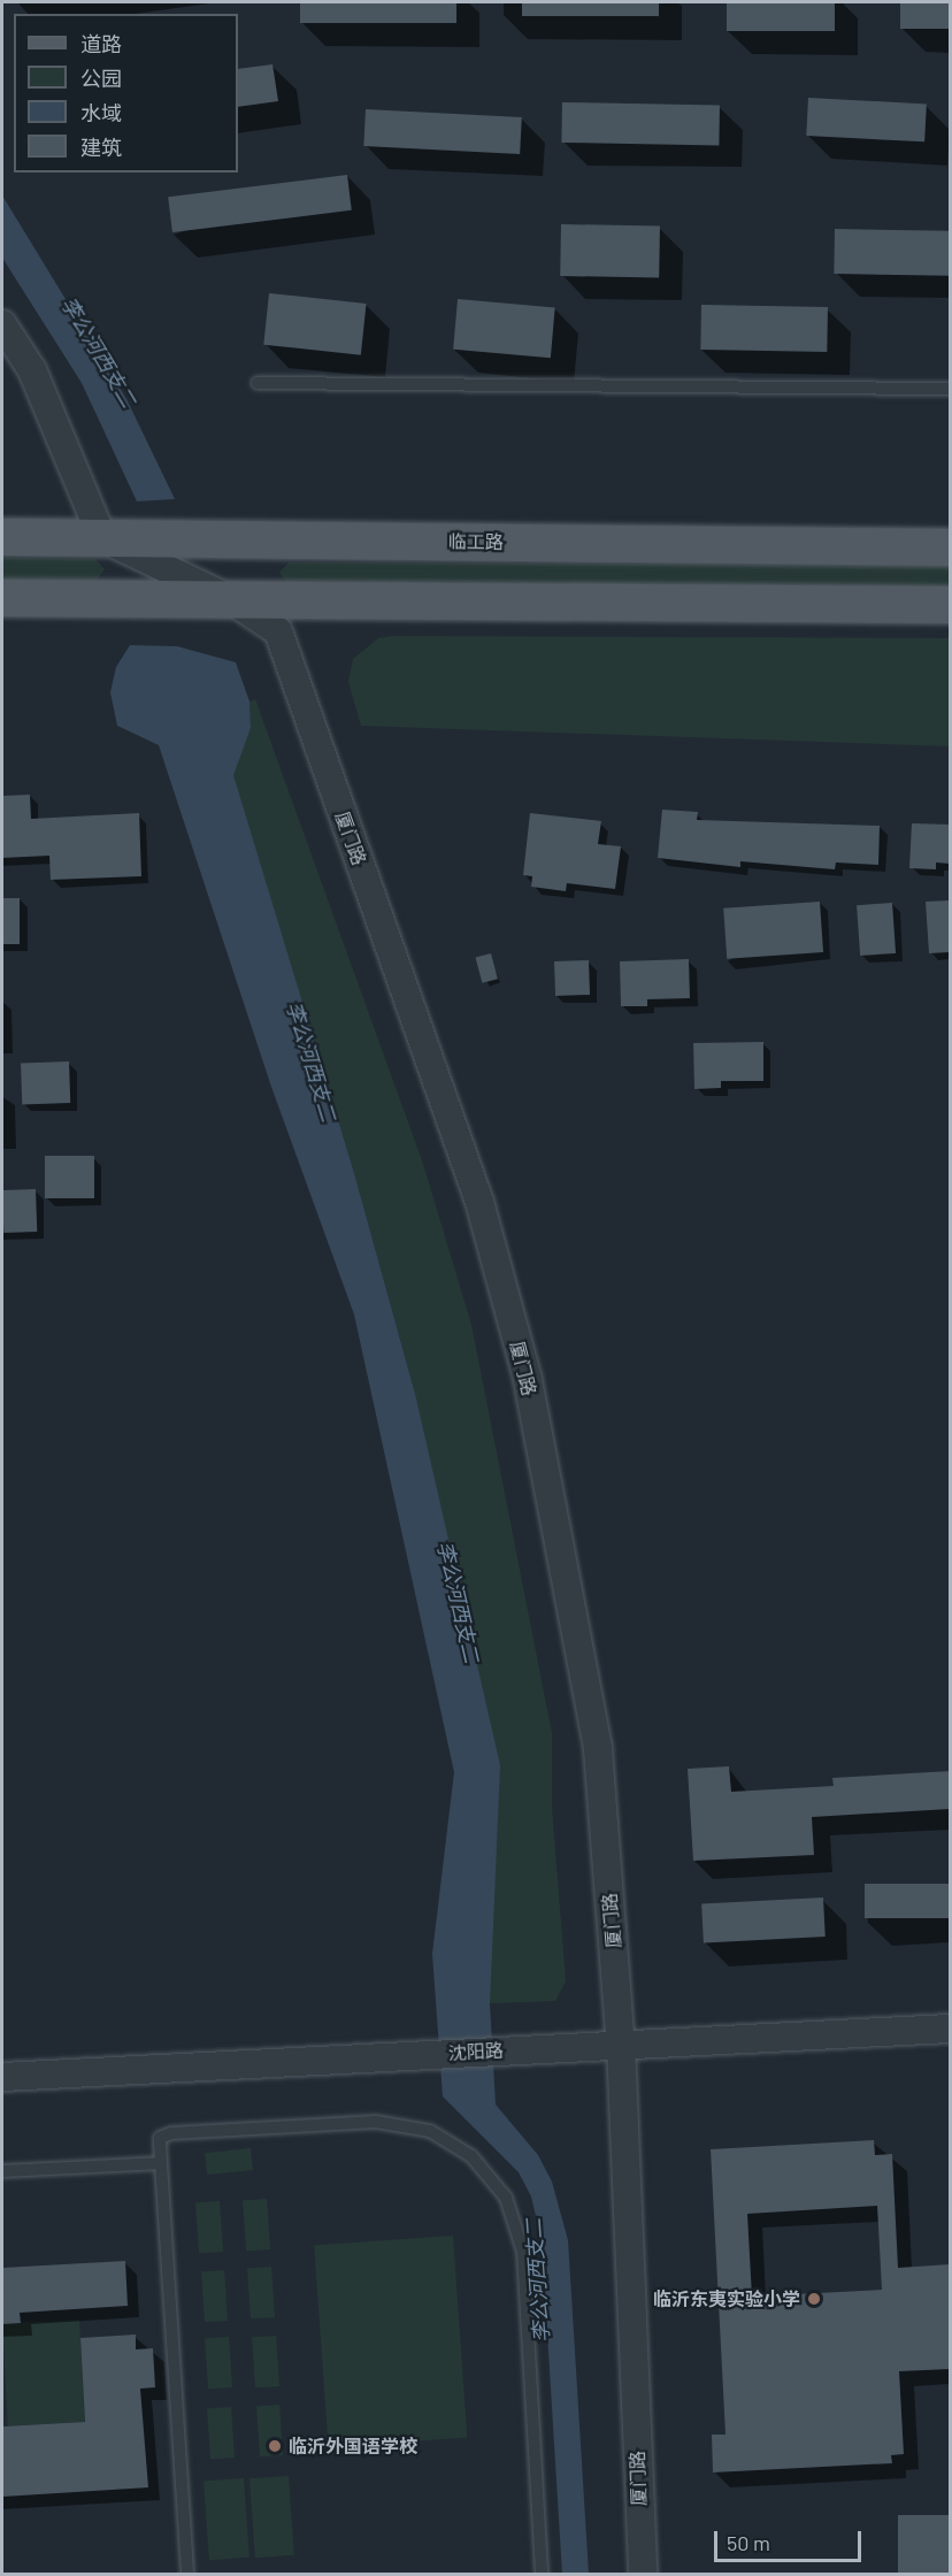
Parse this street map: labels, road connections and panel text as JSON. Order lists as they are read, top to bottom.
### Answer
{
  "streets": {
    "main road": ["临工路"],
    "street": ["厦门路", "沈阳路"]
  },
  "crossings": [
    ["临工路", "厦门路"],
    ["厦门路", "沈阳路"]
  ],
  "water": ["李公河西支二"],
  "places": ["临沂东夷实验小学", "临沂外国语学校"],
  "legend": [
    "道路",
    "公园",
    "水域",
    "建筑"
  ],
  "scale_bar": "50 m"
}
